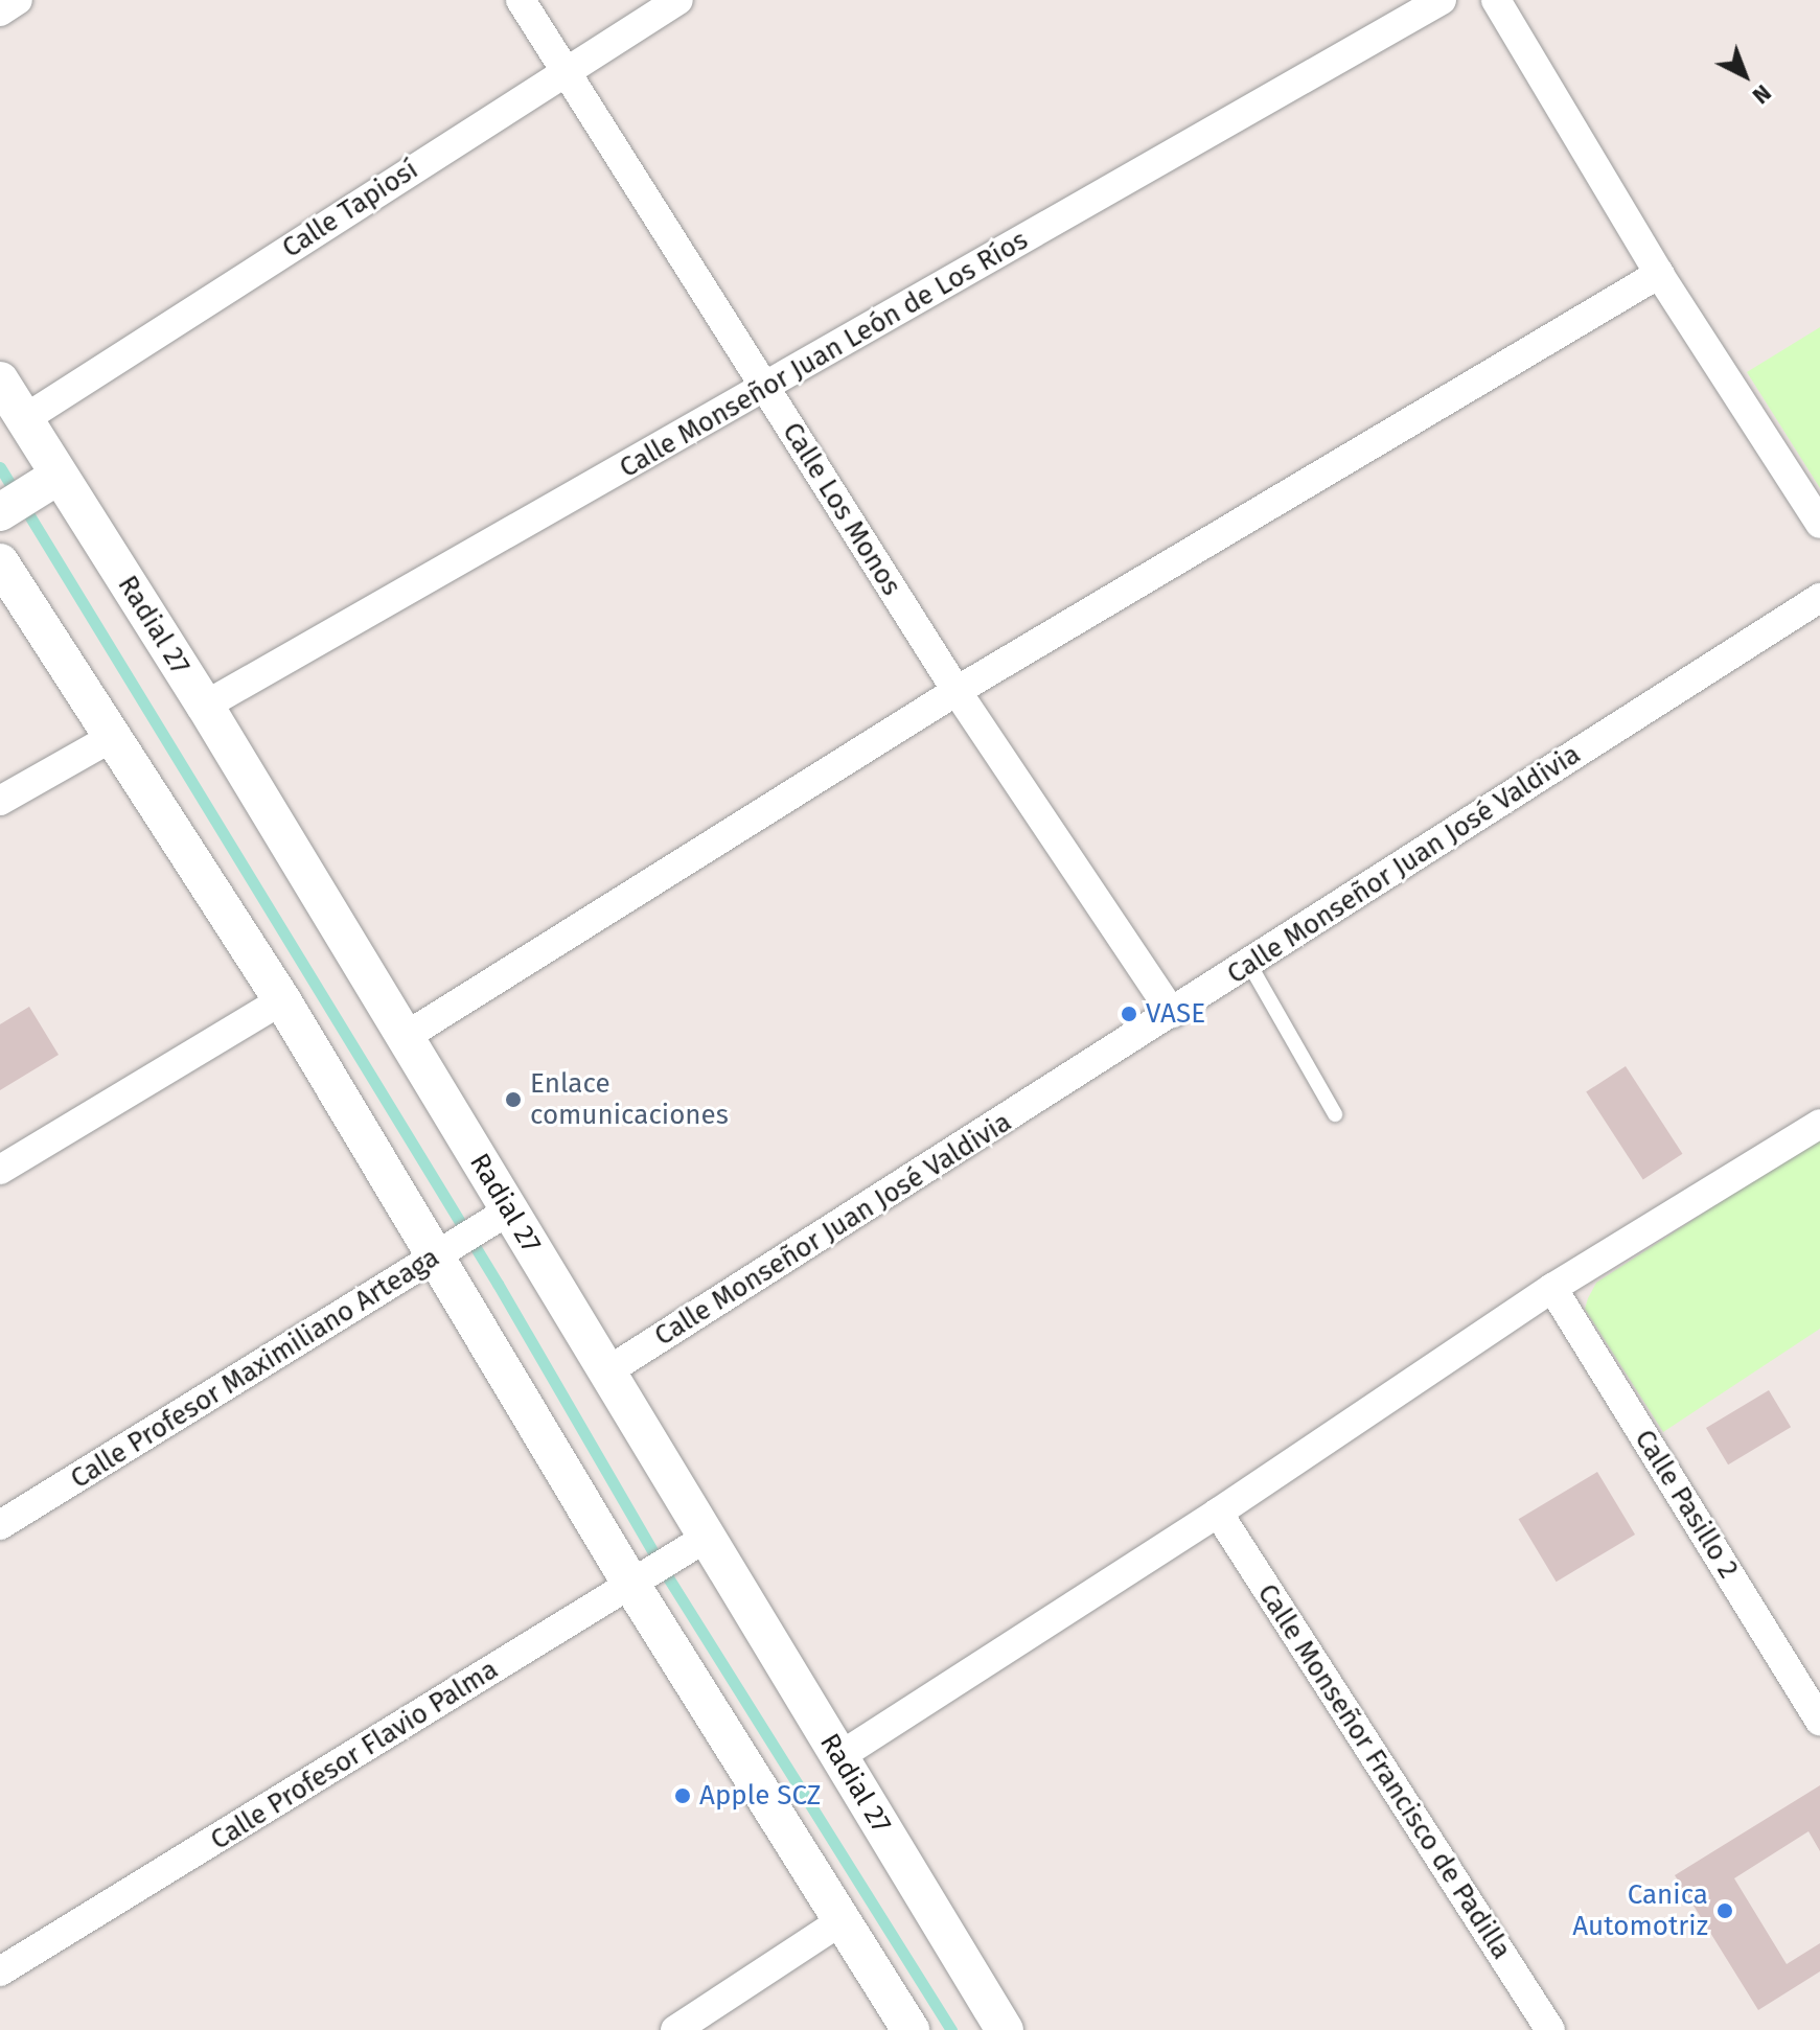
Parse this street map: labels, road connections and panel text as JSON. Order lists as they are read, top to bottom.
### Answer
{
  "streets": {
    "street": [
      "Calle Tapiosí",
      "Calle Monseñor Juan León de Los Ríos",
      "Calle Los Monos",
      "Radial 27",
      "Calle Monseñor Juan José Valdivia",
      "Calle Profesor Maximiliano Arteaga",
      "Calle Pasillo 2",
      "Calle Profesor Flavio Palma",
      "Calle Monseñor Francisco de Padilla"
    ]
  },
  "crossings": [
    ["Calle Tapiosí", "Calle Los Monos"],
    ["Calle Tapiosí", "Radial 27"],
    ["Calle Monseñor Juan León de Los Ríos", "Calle Los Monos"],
    ["Calle Monseñor Juan León de Los Ríos", "Radial 27"],
    ["Calle Los Monos", "Calle Monseñor Juan José Valdivia"],
    ["Radial 27", "Calle Monseñor Juan José Valdivia"],
    ["Radial 27", "Calle Profesor Maximiliano Arteaga"],
    ["Radial 27", "Calle Profesor Flavio Palma"]
  ],
  "places": [
    "VASE",
    "Enlace comunicaciones",
    "Apple SCZ",
    "Canica Automotriz"
  ],
  "north": "bottom right"
}
